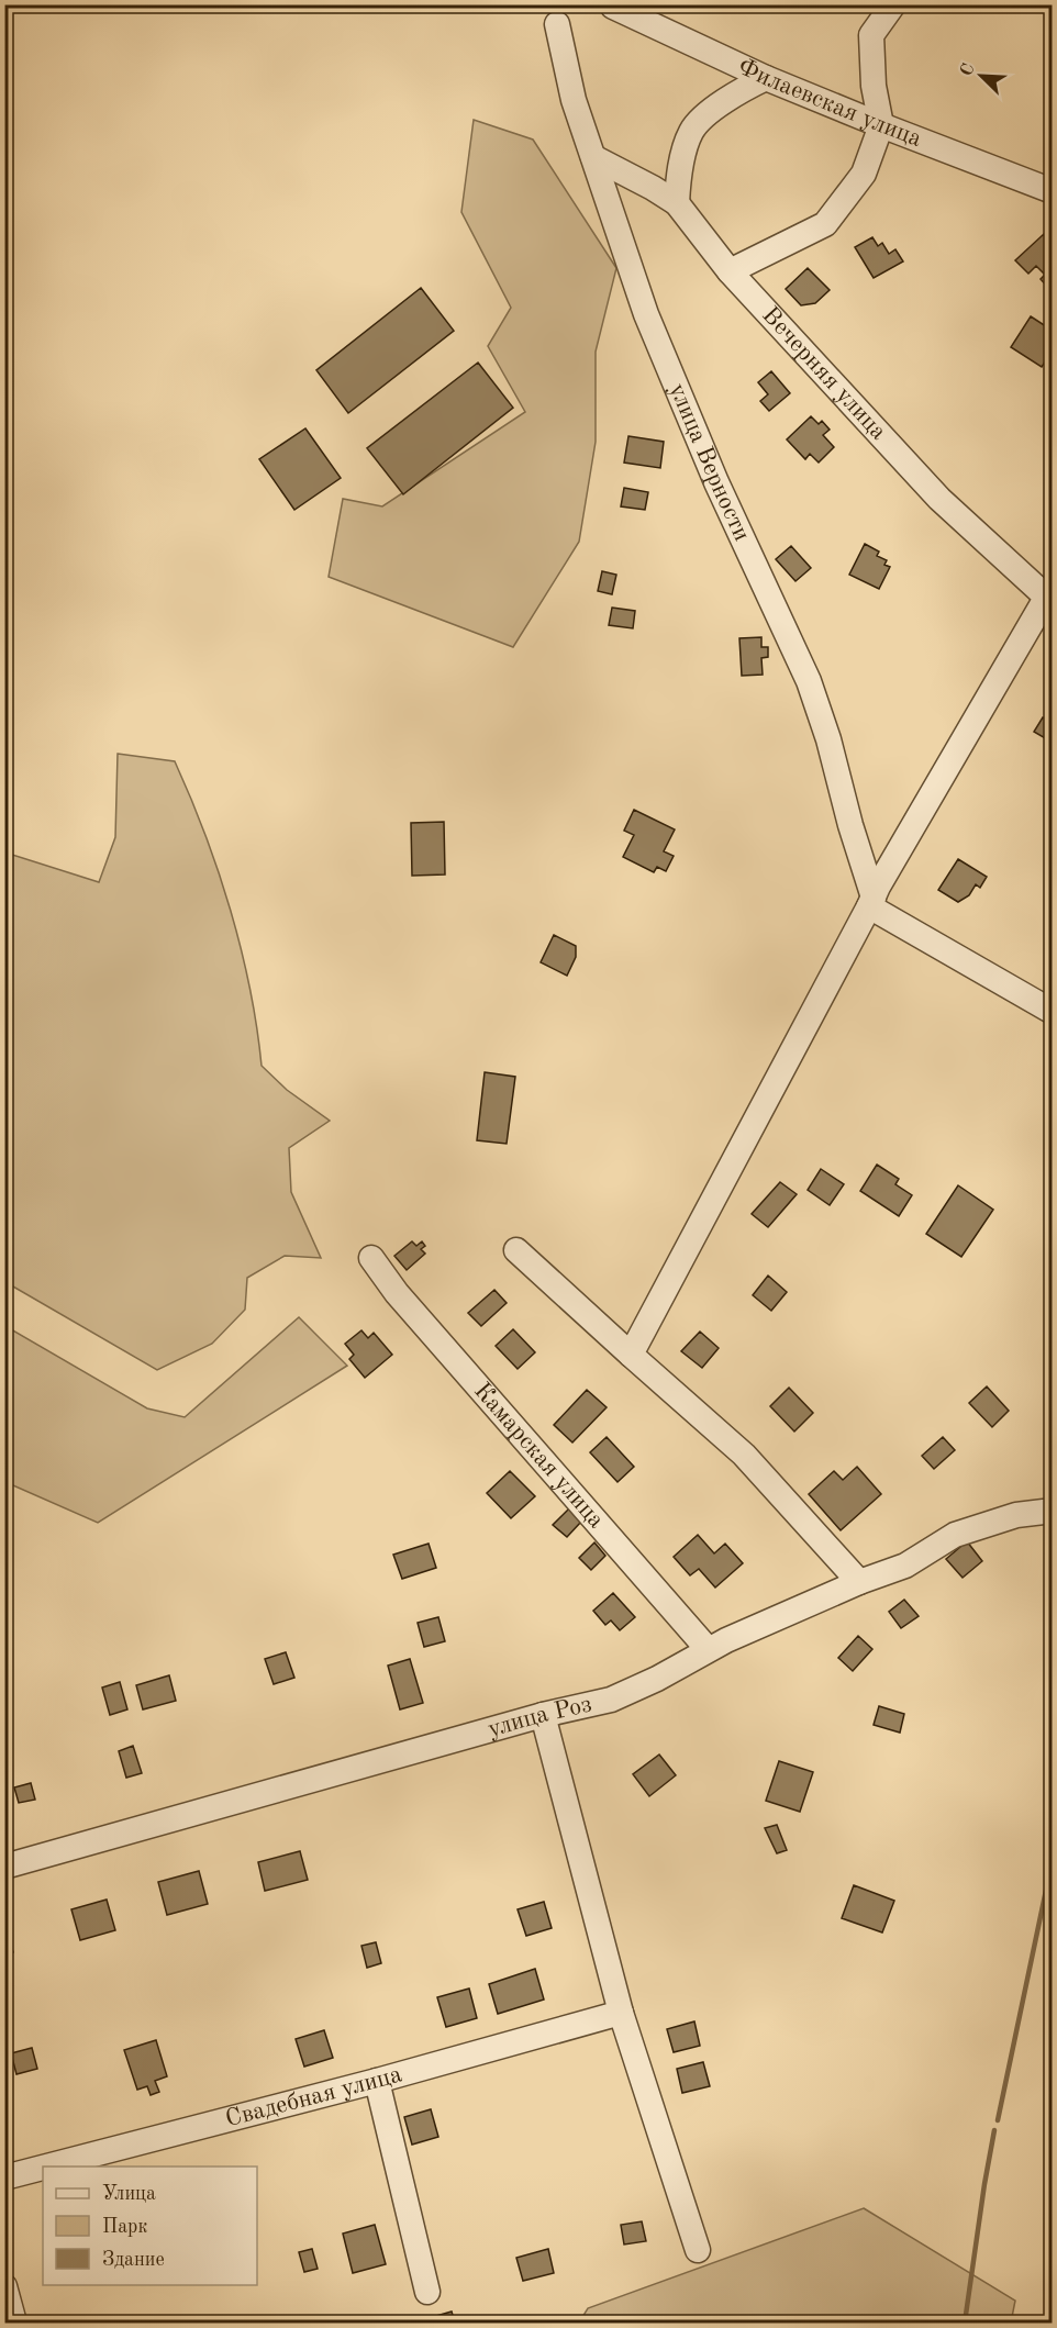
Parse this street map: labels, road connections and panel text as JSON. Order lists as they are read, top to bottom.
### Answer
{
  "streets": {
    "street": [
      "Филаевская улица",
      "Вечерняя улица",
      "улица Верности",
      "Камарская улица",
      "улица Роз",
      "Свадебная улица"
    ]
  },
  "crossings": [
    ["Филаевская улица", "Вечерняя улица"],
    ["Вечерняя улица", "улица Верности"],
    ["Камарская улица", "улица Роз"]
  ],
  "legend": ["Улица", "Парк", "Здание"],
  "north": "top left"
}
